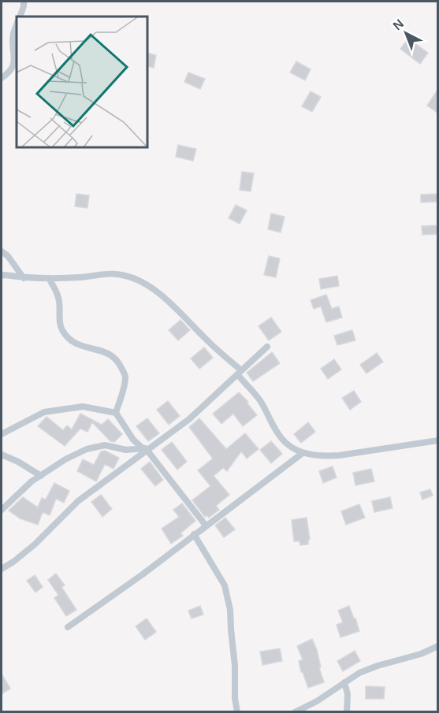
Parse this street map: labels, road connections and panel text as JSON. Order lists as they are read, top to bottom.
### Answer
{
  "north": "top left"
}
